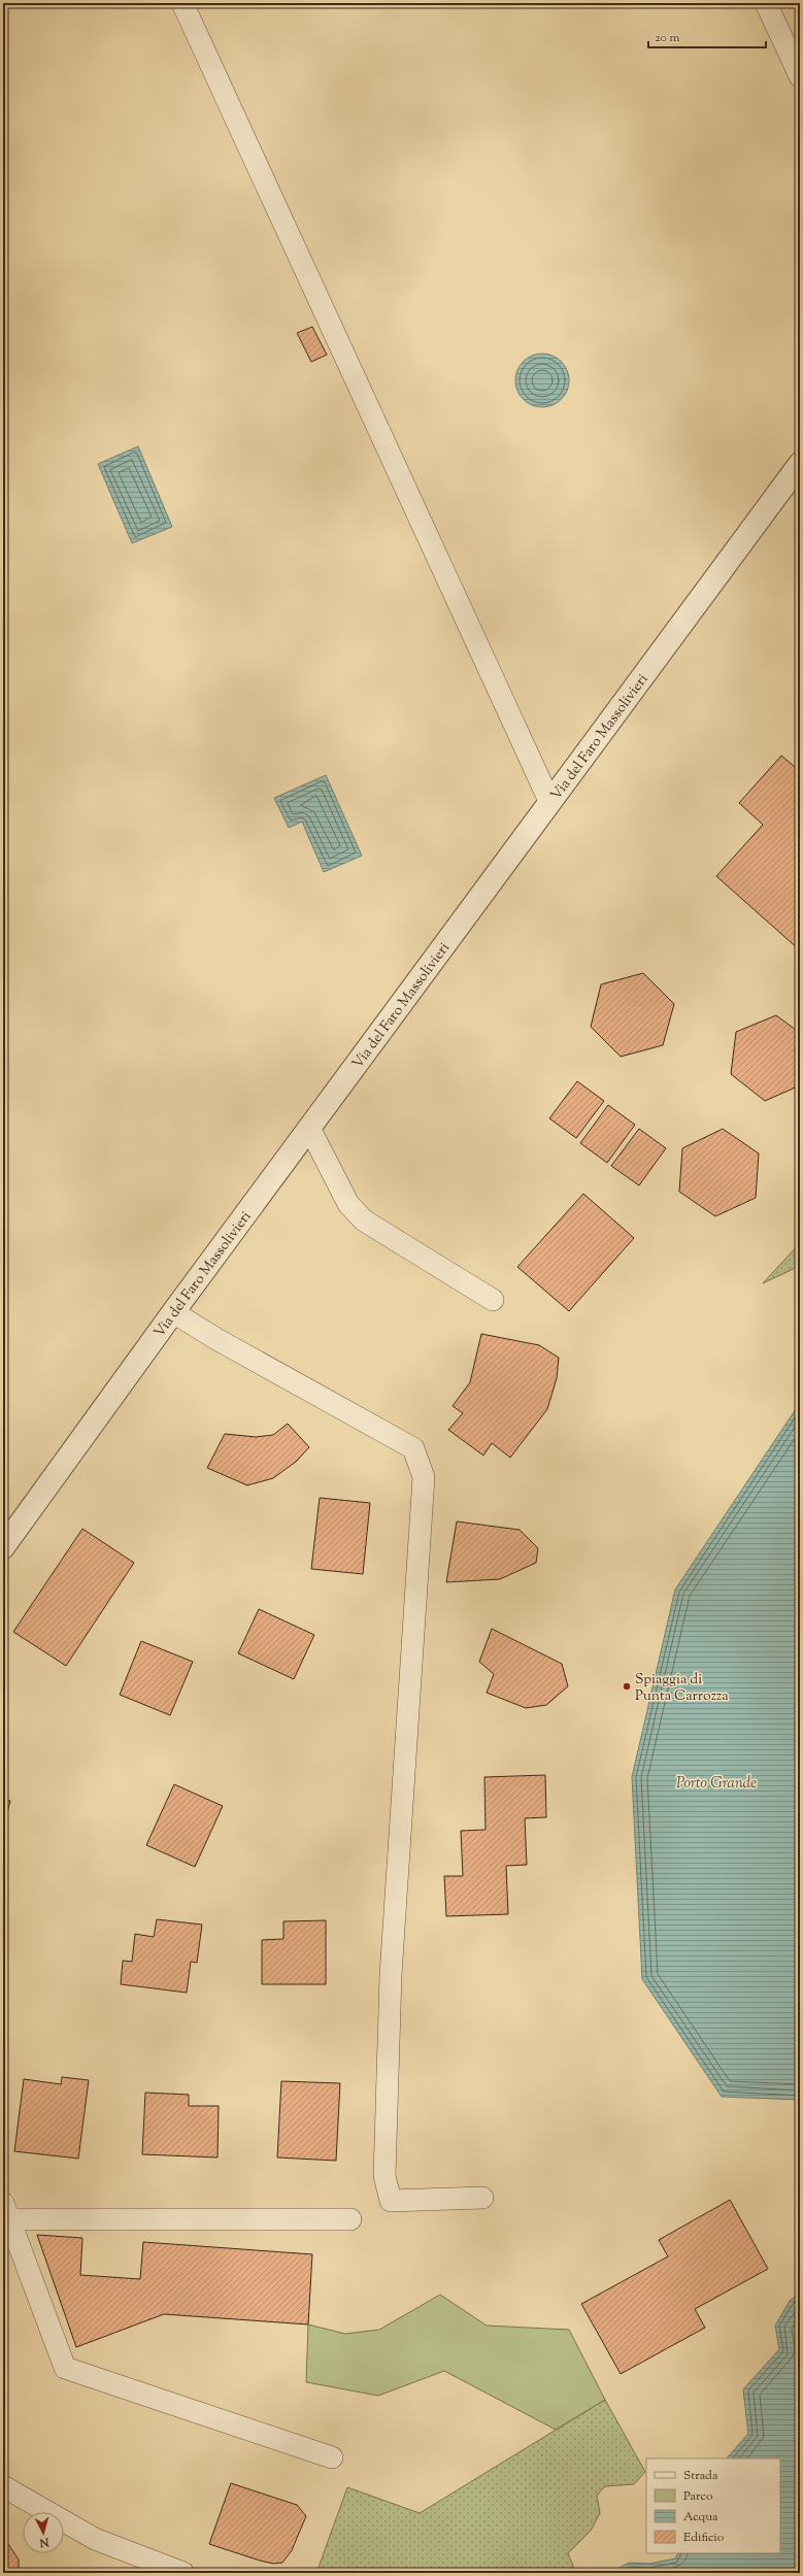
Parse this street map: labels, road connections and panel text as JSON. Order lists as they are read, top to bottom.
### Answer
{
  "streets": {
    "street": ["Via del Faro Massolivieri"]
  },
  "water": ["Porto Grande"],
  "places": ["Spiaggia di Punta Carrozza"],
  "legend": [
    "Strada",
    "Parco",
    "Acqua",
    "Edificio"
  ],
  "scale_bar": "20 m",
  "north": "bottom"
}
